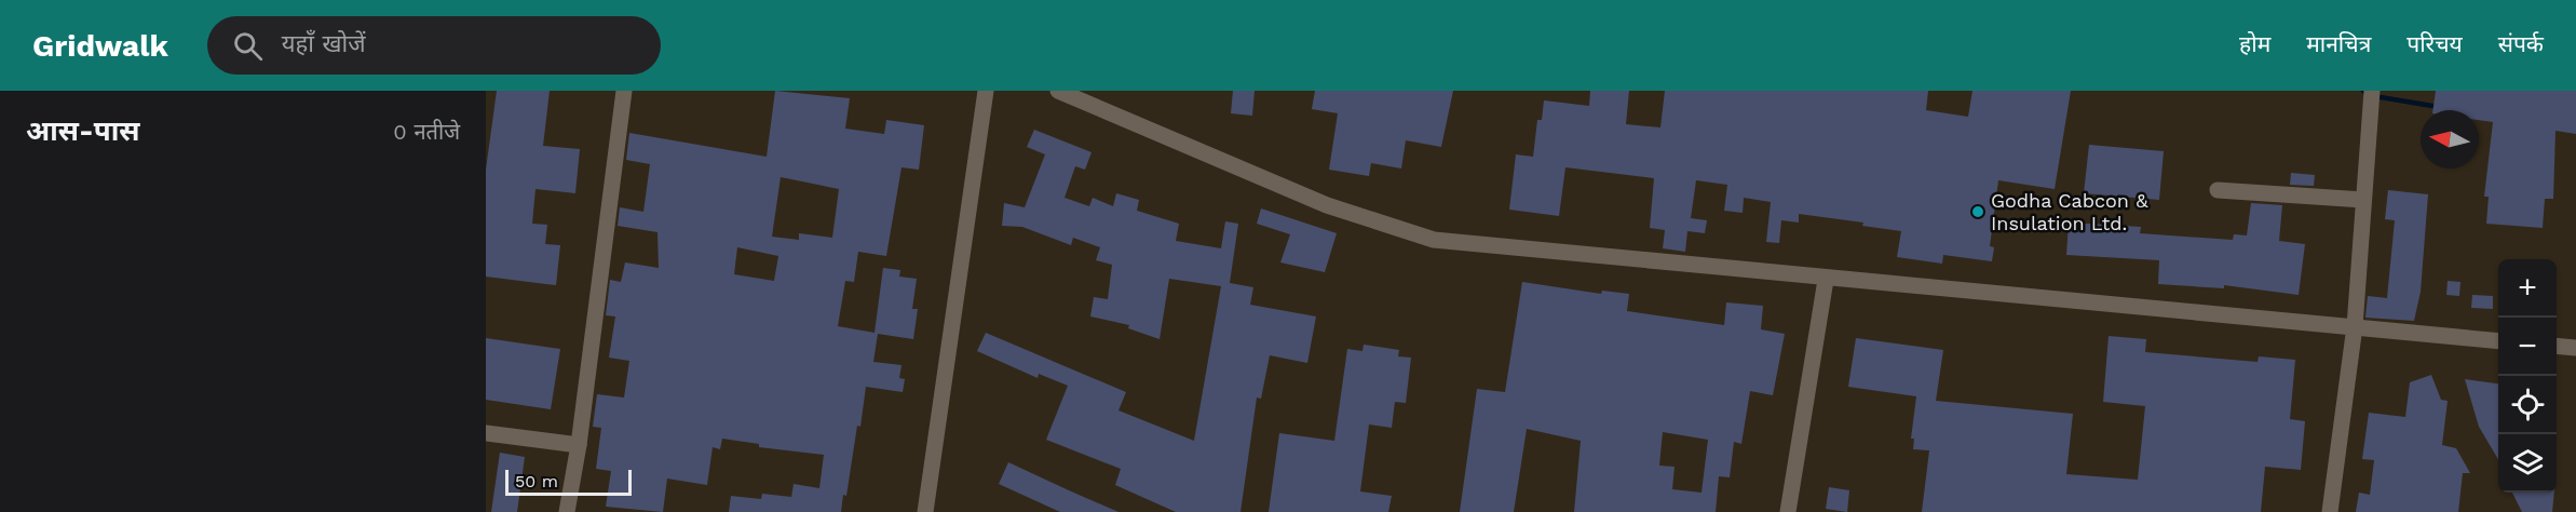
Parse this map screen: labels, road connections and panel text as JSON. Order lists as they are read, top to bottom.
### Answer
{
  "places": ["Godha Cabcon & Insulation Ltd."],
  "scale_bar": "50 m",
  "north": "left",
  "page": {
    "header": "Gridwalk",
    "search": "यहाँ खोजें",
    "nav": [
      "होम",
      "मानचित्र",
      "परिचय",
      "संपर्क"
    ],
    "heading": ["आस-पास", "0 नतीजे"],
    "map_buttons": ["+", "−"],
    "scale": "50 m"
  }
}
